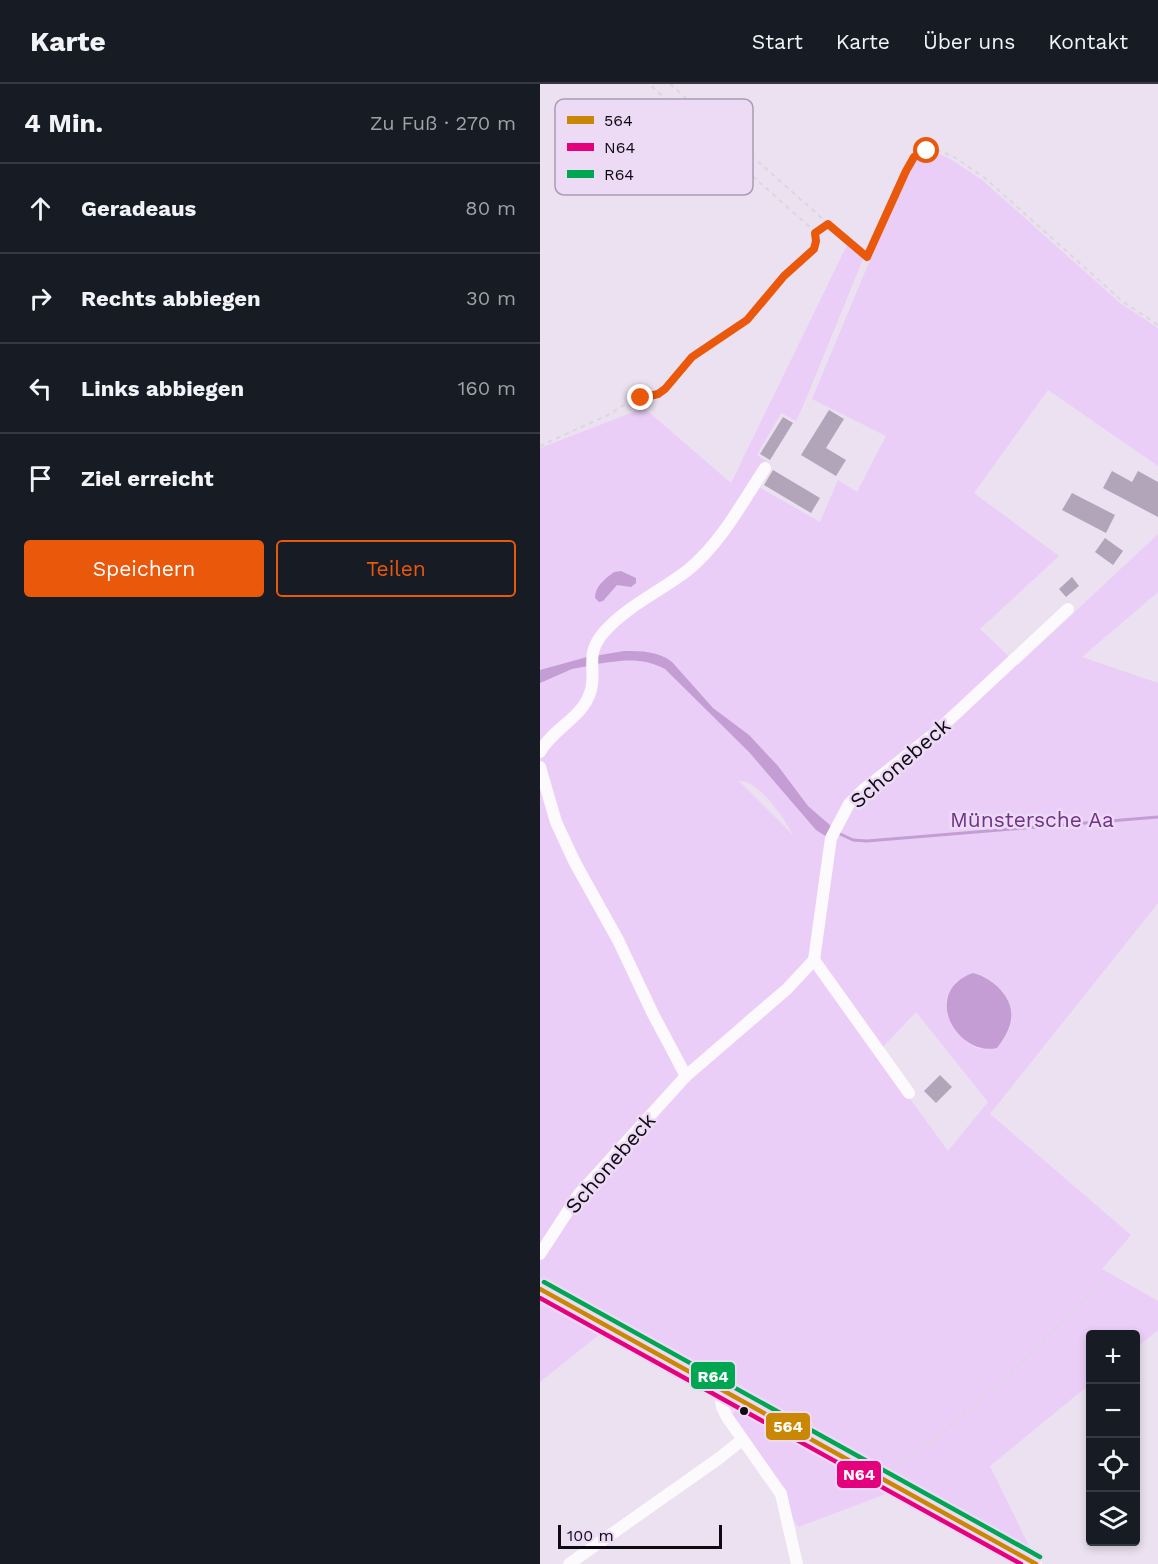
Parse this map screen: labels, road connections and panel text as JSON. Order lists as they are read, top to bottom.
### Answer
{
  "streets": {
    "street": ["Schonebeck"]
  },
  "parks": ["Münstersche Aa"],
  "lines": ["transit line R64", "transit line 564", "transit line N64"],
  "legend": ["564", "N64", "R64"],
  "scale_bar": "100 m",
  "page": {
    "header": "Karte",
    "nav": [
      "Start",
      "Karte",
      "Über uns",
      "Kontakt"
    ],
    "heading": ["4 Min.", "Zu Fuß · 270 m"],
    "list": [
      ["Geradeaus", "80 m"],
      ["Rechts abbiegen", "30 m"],
      ["Links abbiegen", "160 m"],
      "Ziel erreicht"
    ],
    "buttons": ["Speichern", "Teilen"],
    "map_buttons": ["+", "−"],
    "scale": "100 m"
  }
}
